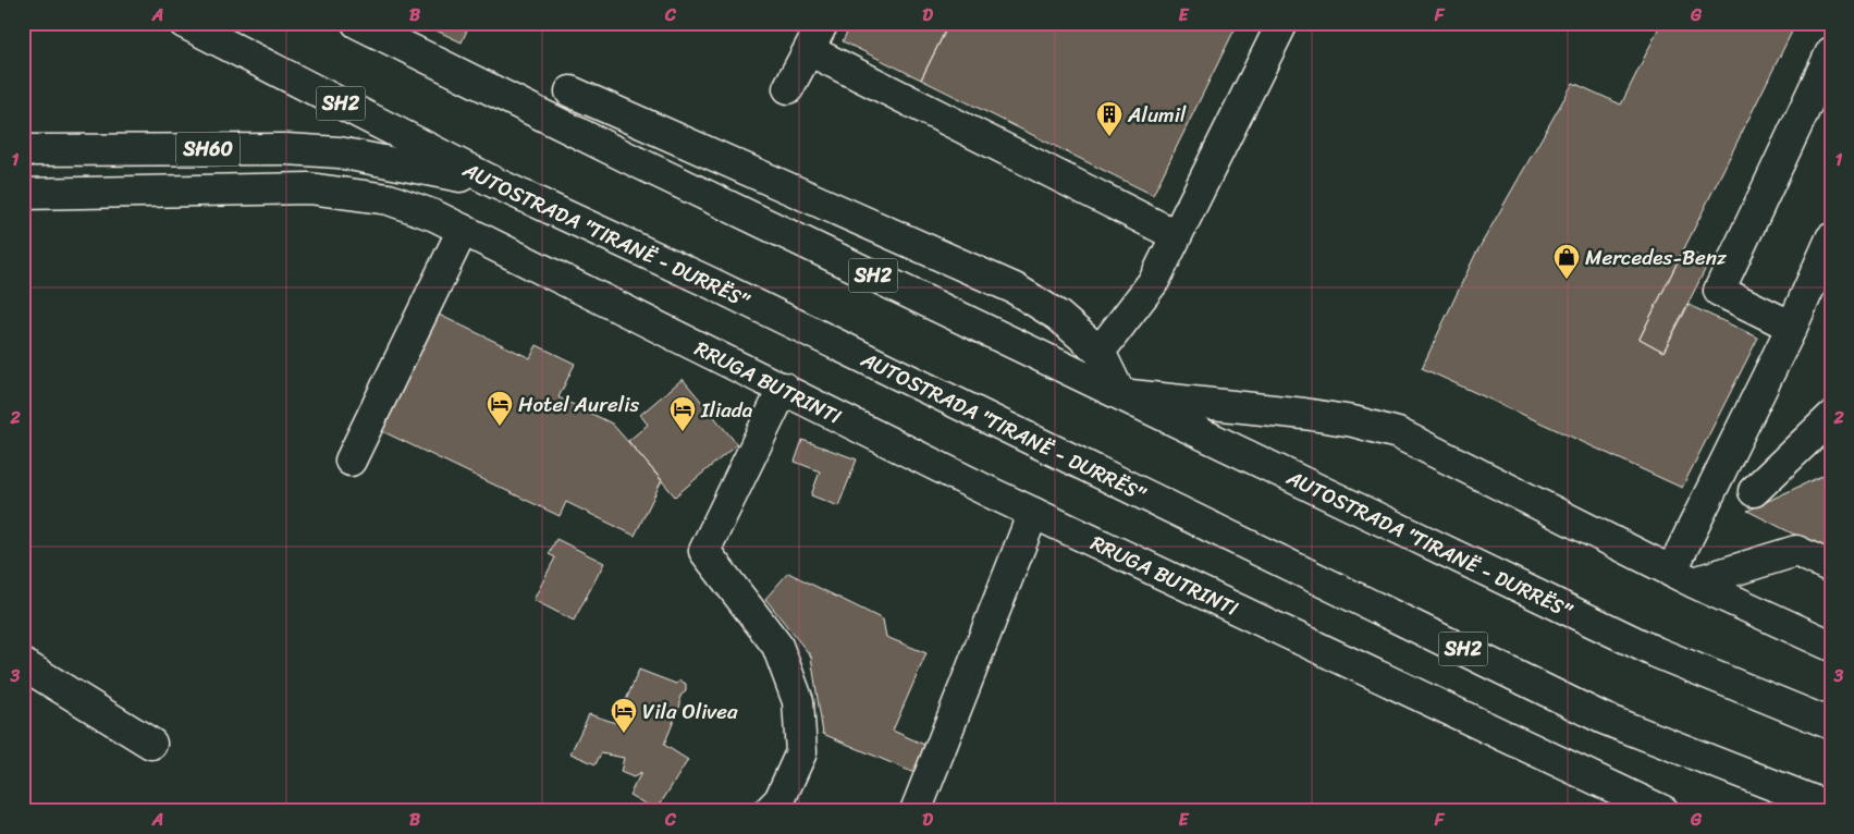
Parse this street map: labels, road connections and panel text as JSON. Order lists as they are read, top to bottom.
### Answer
{
  "streets": {
    "main road": [
      "SH2",
      "SH60",
      "AUTOSTRADA \"TIRANË - DURRËS\"",
      "RRUGA BUTRINTI"
    ]
  },
  "places": {
    "building": ["Alumil"],
    "shop": ["Mercedes-Benz"],
    "hotel": ["Hotel Aurelis", "Iliada", "Vila Olivea"]
  },
  "grid": {
    "columns": [
      "A",
      "B",
      "C",
      "D",
      "E",
      "F",
      "G"
    ],
    "rows": ["1", "2", "3"]
  }
}
